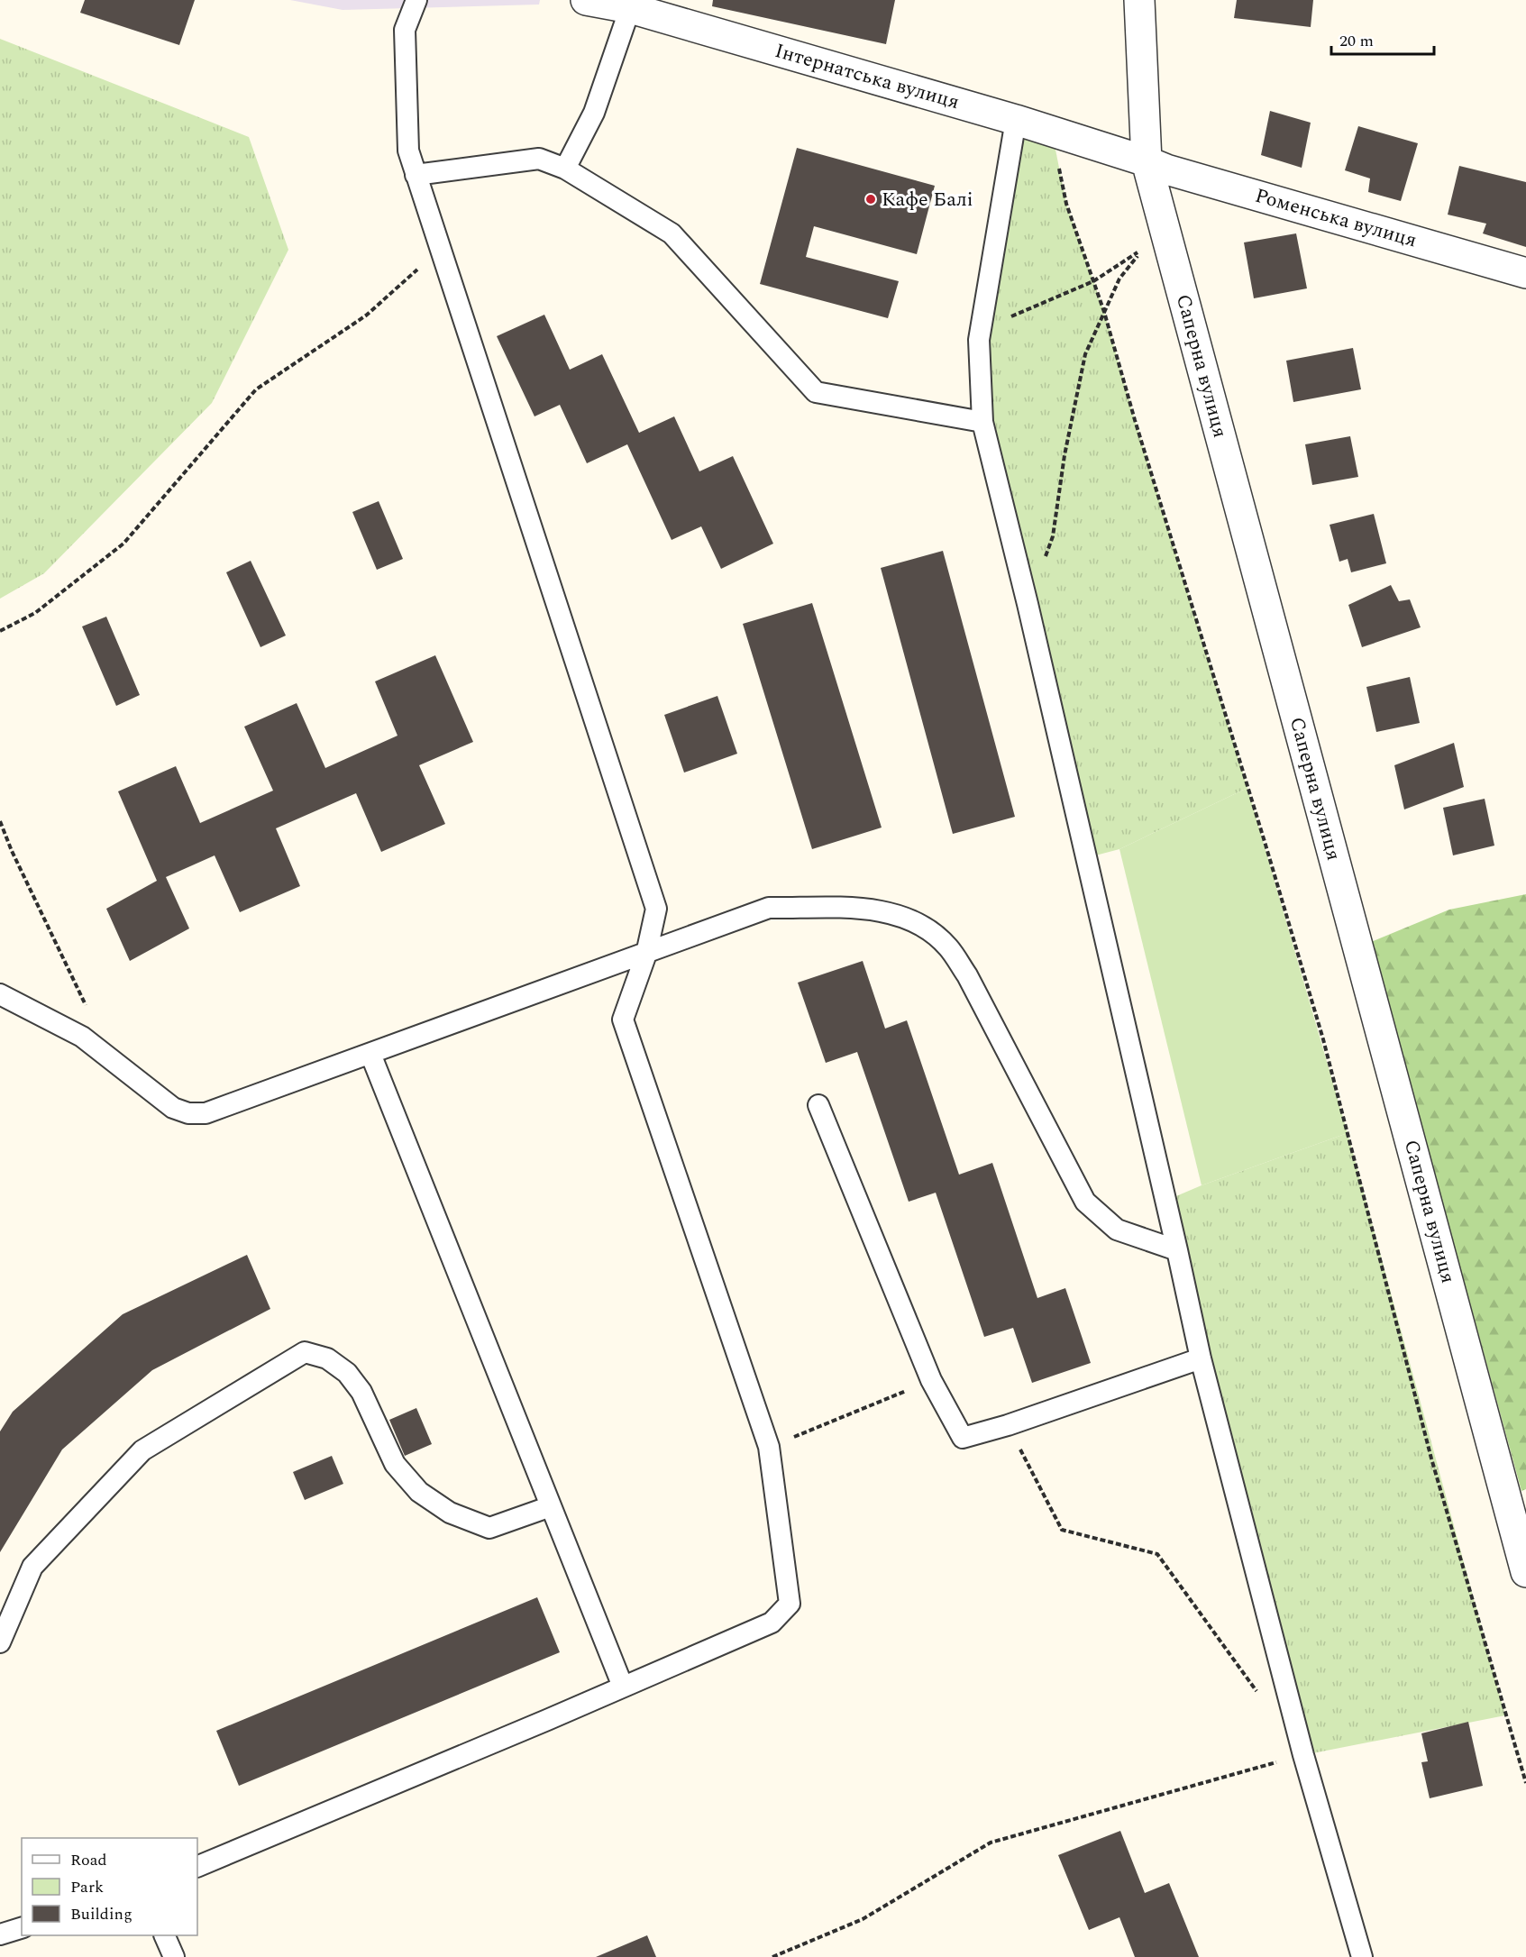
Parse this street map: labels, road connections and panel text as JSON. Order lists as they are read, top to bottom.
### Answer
{
  "streets": {
    "street": ["Інтернатська вулиця", "Роменська вулиця", "Саперна вулиця"]
  },
  "crossings": [
    ["Інтернатська вулиця", "Роменська вулиця"],
    ["Інтернатська вулиця", "Саперна вулиця"],
    ["Роменська вулиця", "Саперна вулиця"]
  ],
  "places": ["Кафе Балі"],
  "legend": ["Road", "Park", "Building"],
  "scale_bar": "20 m"
}
